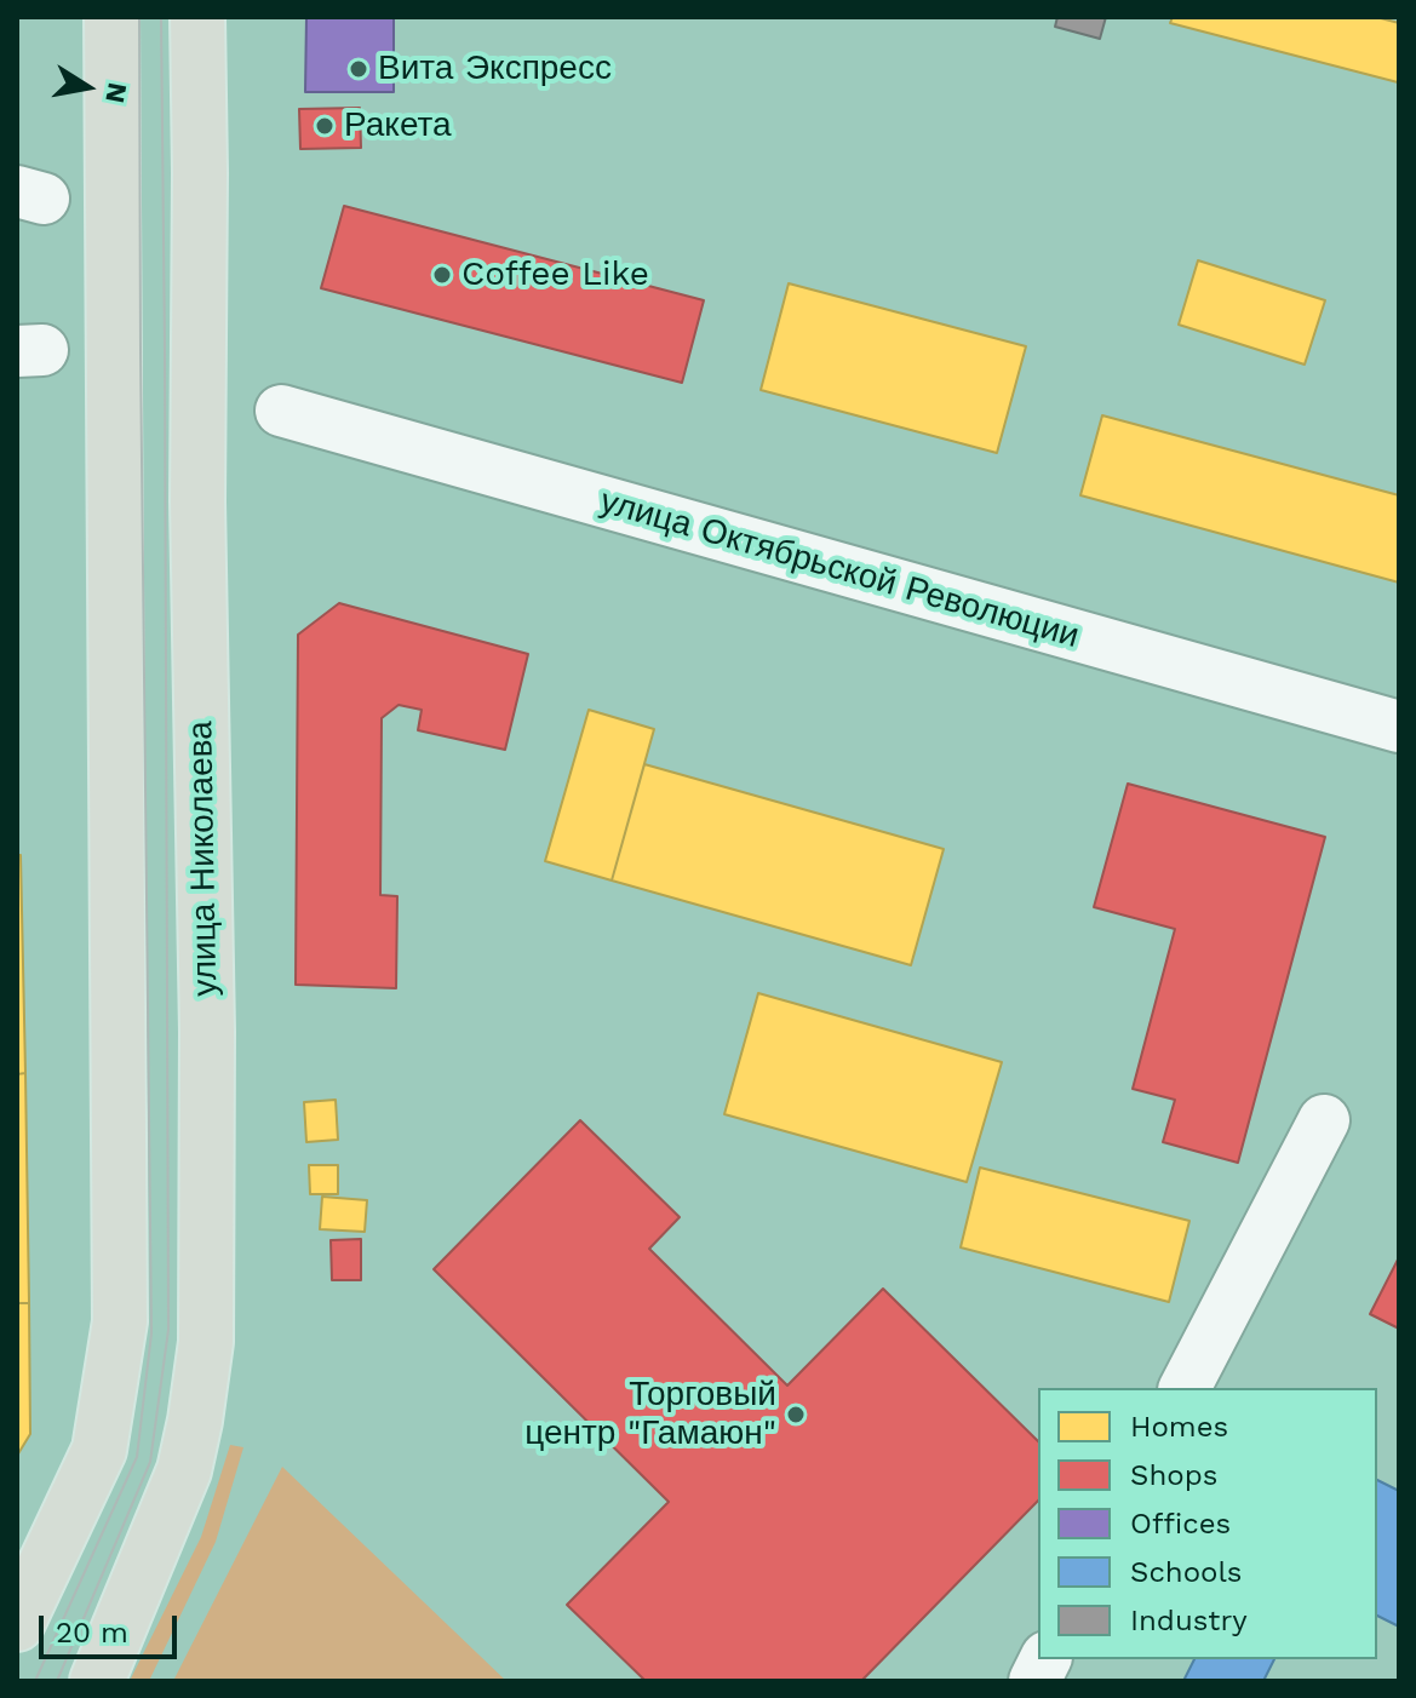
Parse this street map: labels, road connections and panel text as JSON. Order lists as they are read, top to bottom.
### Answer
{
  "streets": {
    "main road": ["улица Николаева"],
    "street": ["улица Октябрьской Революции"]
  },
  "places": [
    "Вита Экспресс",
    "Ракета",
    "Coffee Like",
    "Торговый центр \"Гамаюн\""
  ],
  "legend": [
    "Homes",
    "Shops",
    "Offices",
    "Schools",
    "Industry"
  ],
  "scale_bar": "20 m",
  "north": "right"
}
